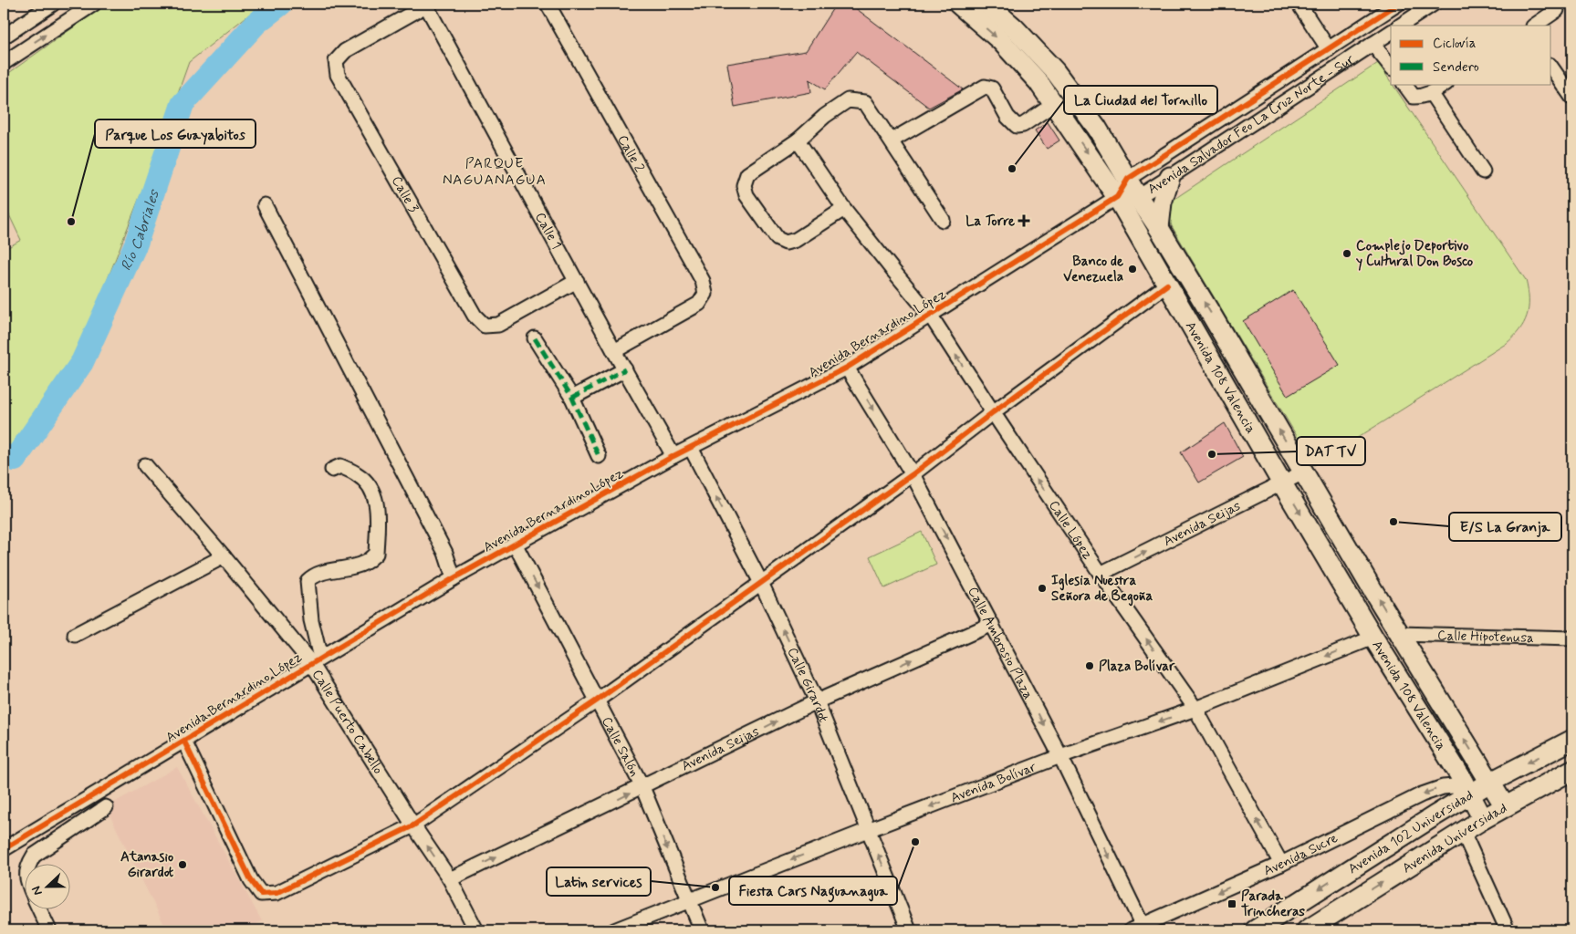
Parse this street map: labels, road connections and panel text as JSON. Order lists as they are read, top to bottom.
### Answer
{
  "streets": {
    "street": [
      "Avenida Salvador Feo La Cruz Norte - Sur",
      "Calle 2",
      "Calle 3",
      "Calle 1",
      "Avenida Bernardino López",
      "Avenida 108 Valencia",
      "Avenida Seijas",
      "Calle López",
      "Calle Hipotenusa",
      "Calle Ambrosio Plaza",
      "Calle Girardot",
      "Calle Puerto Cabello",
      "Calle Salón",
      "Avenida Bolívar",
      "Avenida 102 Universidad",
      "Avenida Universidad",
      "Avenida Sucre"
    ]
  },
  "crossings": [
    ["Avenida Salvador Feo La Cruz Norte - Sur", "Avenida Bernardino López"],
    ["Avenida Salvador Feo La Cruz Norte - Sur", "Avenida 108 Valencia"],
    ["Calle 2", "Calle 1"],
    ["Calle 3", "Calle 1"],
    ["Calle 1", "Avenida Bernardino López"],
    ["Avenida Bernardino López", "Avenida 108 Valencia"],
    ["Avenida Bernardino López", "Calle López"],
    ["Avenida Bernardino López", "Calle Ambrosio Plaza"],
    ["Avenida Bernardino López", "Calle Girardot"],
    ["Avenida Bernardino López", "Calle Puerto Cabello"],
    ["Avenida Bernardino López", "Calle Salón"],
    ["Avenida 108 Valencia", "Avenida Seijas"],
    ["Avenida 108 Valencia", "Calle Hipotenusa"],
    ["Avenida 108 Valencia", "Avenida Bolívar"],
    ["Avenida 108 Valencia", "Avenida 102 Universidad"],
    ["Avenida 108 Valencia", "Avenida Universidad"],
    ["Avenida 108 Valencia", "Avenida Sucre"],
    ["Avenida Seijas", "Calle López"],
    ["Avenida Seijas", "Calle Ambrosio Plaza"],
    ["Avenida Seijas", "Calle Girardot"],
    ["Avenida Seijas", "Calle Puerto Cabello"],
    ["Avenida Seijas", "Calle Salón"],
    ["Calle López", "Avenida Bolívar"],
    ["Calle López", "Avenida Sucre"],
    ["Calle Ambrosio Plaza", "Avenida Bolívar"],
    ["Calle Ambrosio Plaza", "Avenida Sucre"],
    ["Calle Girardot", "Avenida Bolívar"],
    ["Calle Salón", "Avenida Bolívar"],
    ["Avenida 102 Universidad", "Avenida Sucre"]
  ],
  "one_way": [
    "Calle López",
    "Calle Ambrosio Plaza",
    "Calle Girardot",
    "Calle Salón",
    "Avenida Bolívar",
    "Avenida 102 Universidad",
    "Avenida Universidad",
    "Avenida Sucre"
  ],
  "districts": ["PARQUE NAGUANAGUA"],
  "water": ["Río Cabriales"],
  "places": {
    "other": [
      "La Ciudad del Tornillo",
      "Parque Los Guayabitos",
      "Complejo Deportivo y Cultural Don Bosco",
      "Banco de Venezuela",
      "DAT TV",
      "E/S La Granja",
      "Iglesia Nuestra Señora de Begoña",
      "Plaza Bolívar",
      "Fiesta Cars Naguanagua",
      "Atanasio Girardot",
      "Latin services"
    ],
    "health": ["La Torre"],
    "transit": ["Parada Trincheras"]
  },
  "legend": ["Ciclovía", "Sendero"],
  "north": "left"
}
